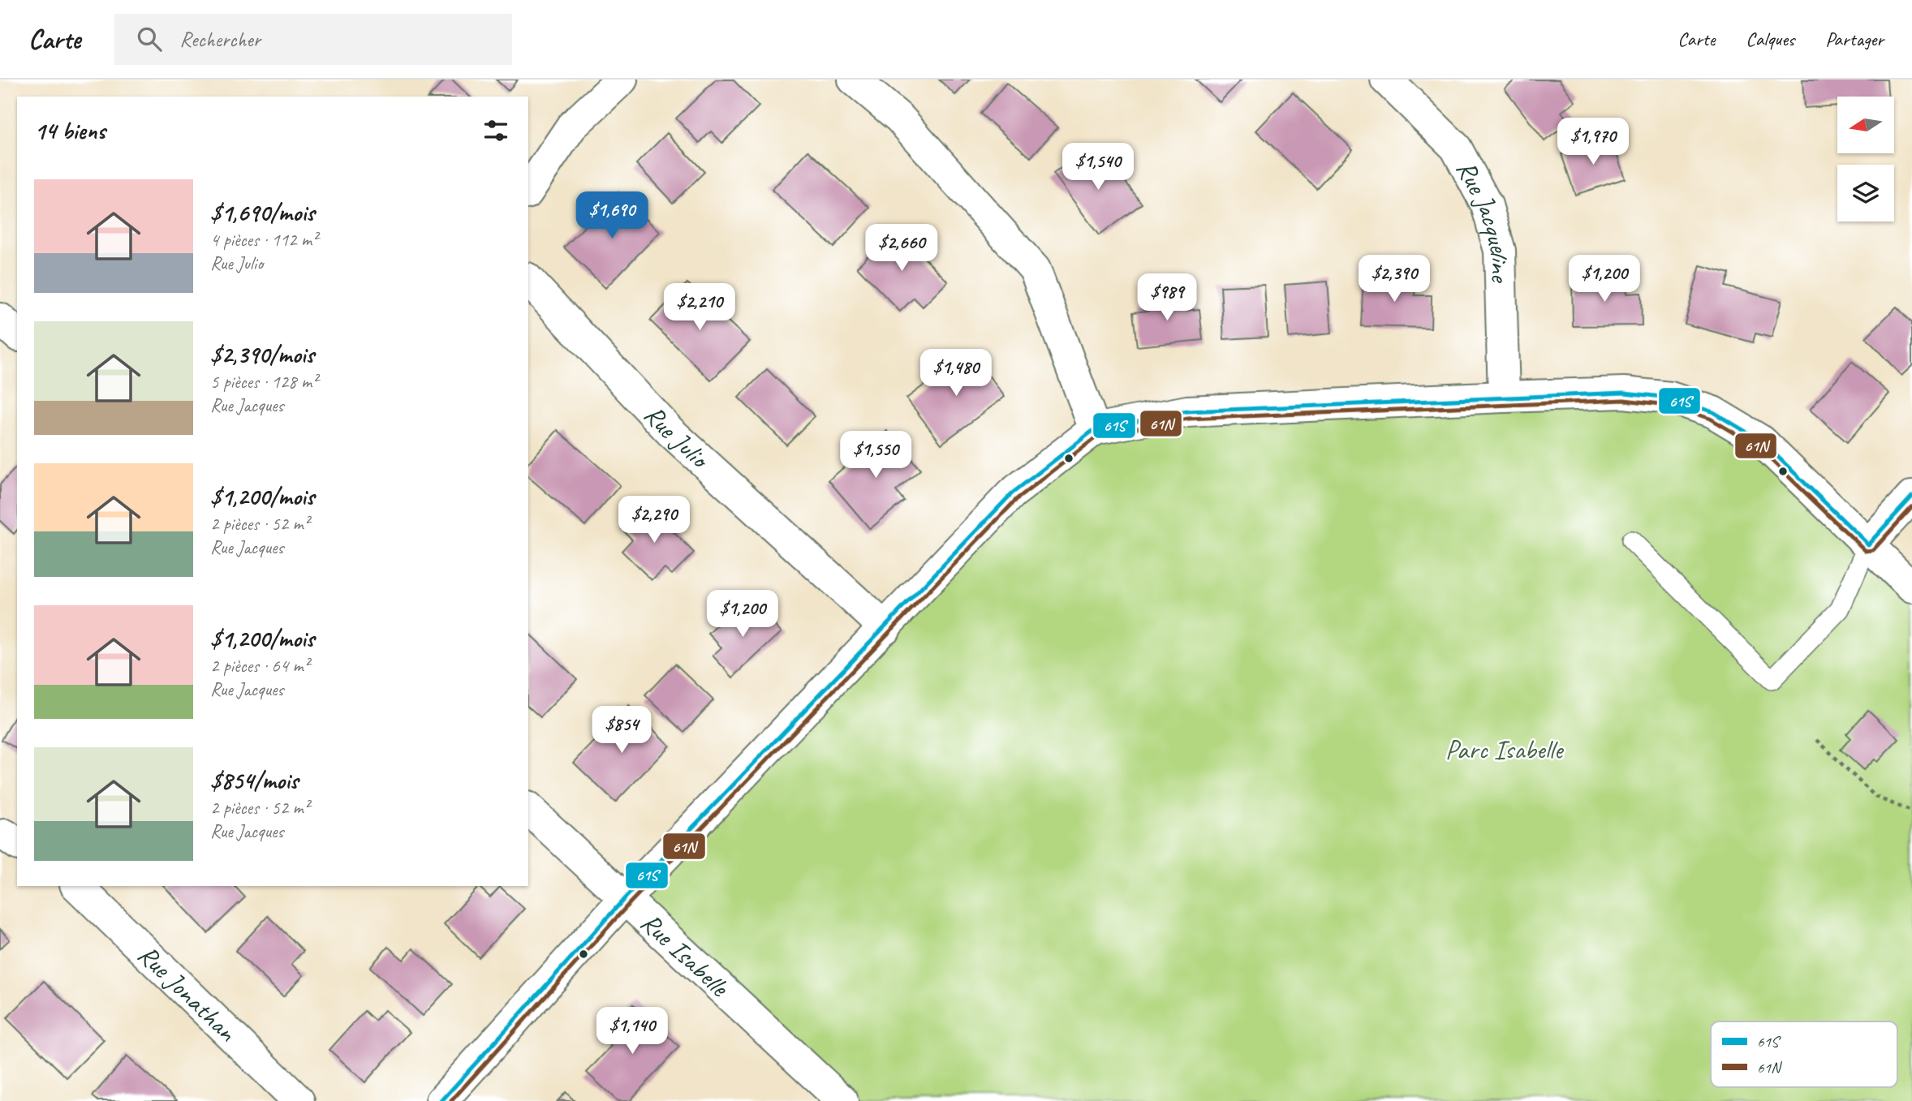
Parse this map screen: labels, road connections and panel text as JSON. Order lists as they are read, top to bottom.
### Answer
{
  "streets": {
    "street": [
      "Rue Jacqueline",
      "Rue Julio",
      "Rue Isabelle",
      "Rue Jonathan"
    ]
  },
  "parks": ["Parc Isabelle"],
  "lines": ["transit line 61S", "transit line 61N"],
  "legend": ["61S", "61N"],
  "north": "left",
  "page": {
    "header": "Carte",
    "search": "Rechercher",
    "nav": ["Carte", "Calques", "Partager"],
    "heading": "14 biens",
    "price": [
      "$1,970",
      "$1,540",
      "$1,690",
      "$2,660",
      "$2,390",
      "$1,200",
      "$989",
      "$2,210",
      "$1,480",
      "$1,550",
      "$2,290",
      "$1,200",
      "$854",
      "$1,140"
    ],
    "list": [
      {
        "name": "$1,690/mois",
        "note": "4 pièces · 112 m² · Rue Julio"
      },
      {
        "name": "$2,390/mois",
        "note": "5 pièces · 128 m² · Rue Jacques"
      },
      {
        "name": "$1,200/mois",
        "note": "2 pièces · 52 m² · Rue Jacques"
      },
      {
        "name": "$1,200/mois",
        "note": "2 pièces · 64 m² · Rue Jacques"
      },
      {
        "name": "$854/mois",
        "note": "2 pièces · 52 m² · Rue Jacques"
      }
    ]
  }
}
